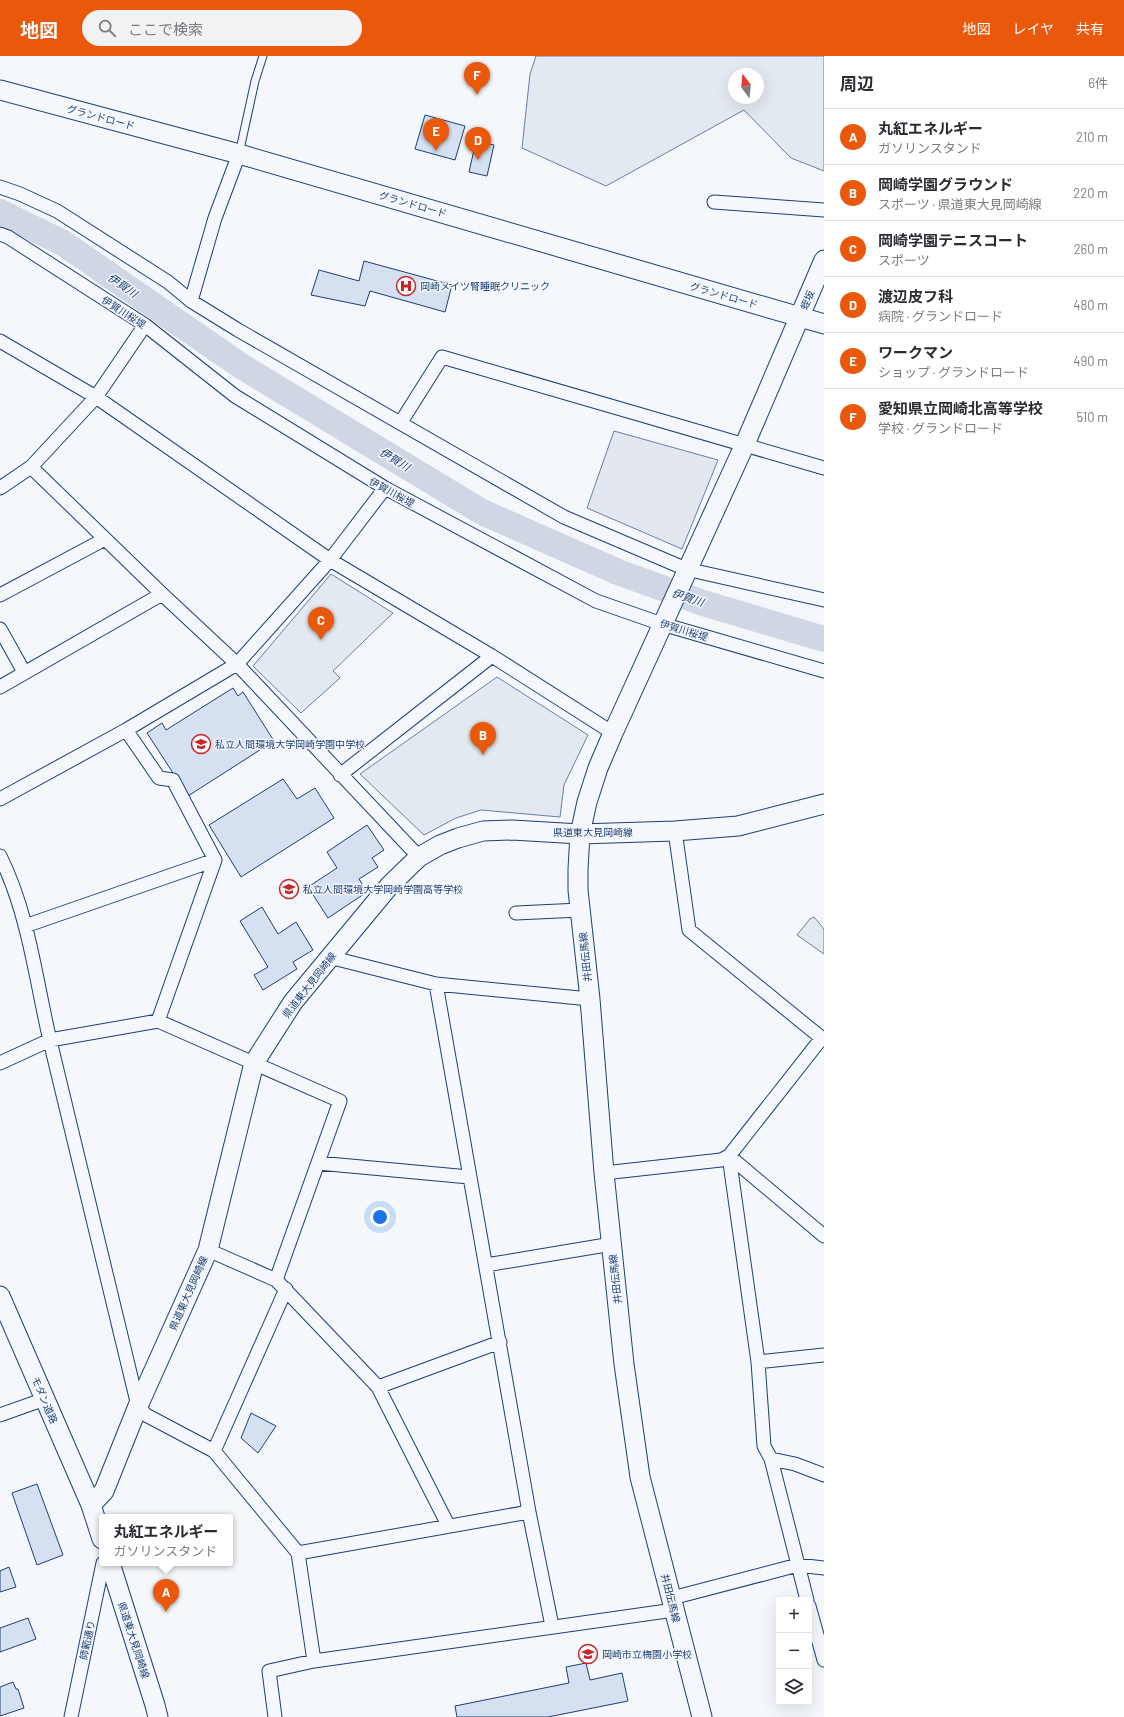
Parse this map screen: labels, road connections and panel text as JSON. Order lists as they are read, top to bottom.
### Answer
{
  "streets": {
    "street": [
      "グランドロード",
      "蛭坂",
      "伊賀川桜堤",
      "県道東大見岡崎線",
      "井田伝馬線",
      "モダン道路",
      "師範通り"
    ]
  },
  "crossings": [
    ["グランドロード", "蛭坂"],
    ["蛭坂", "井田伝馬線"],
    ["伊賀川桜堤", "井田伝馬線"],
    ["県道東大見岡崎線", "井田伝馬線"],
    ["県道東大見岡崎線", "モダン道路"]
  ],
  "water": ["伊賀川"],
  "places": {
    "hospital": ["岡崎メイツ腎睡眠クリニック"],
    "school or university": ["私立人間環境大学岡崎学園中学校", "私立人間環境大学岡崎学園高等学校", "岡崎市立梅園小学校"]
  },
  "north": "top",
  "page": {
    "header": "地図",
    "search": "ここで検索",
    "nav": ["地図", "レイヤ", "共有"],
    "heading": ["周辺", "6件"],
    "pins": [
      "F",
      "E",
      "D",
      "C",
      "B",
      "A"
    ],
    "list": [
      {
        "mark": "A",
        "name": "丸紅エネルギー",
        "note": "ガソリンスタンド",
        "value": "210 m"
      },
      {
        "mark": "B",
        "name": "岡崎学園グラウンド",
        "note": "スポーツ · 県道東大見岡崎線",
        "value": "220 m"
      },
      {
        "mark": "C",
        "name": "岡崎学園テニスコート",
        "note": "スポーツ",
        "value": "260 m"
      },
      {
        "mark": "D",
        "name": "渡辺皮フ科",
        "note": "病院 · グランドロード",
        "value": "480 m"
      },
      {
        "mark": "E",
        "name": "ワークマン",
        "note": "ショップ · グランドロード",
        "value": "490 m"
      },
      {
        "mark": "F",
        "name": "愛知県立岡崎北高等学校",
        "note": "学校 · グランドロード",
        "value": "510 m"
      }
    ],
    "popup": ["丸紅エネルギー", "ガソリンスタンド"],
    "map_buttons": ["+", "−"]
  }
}
